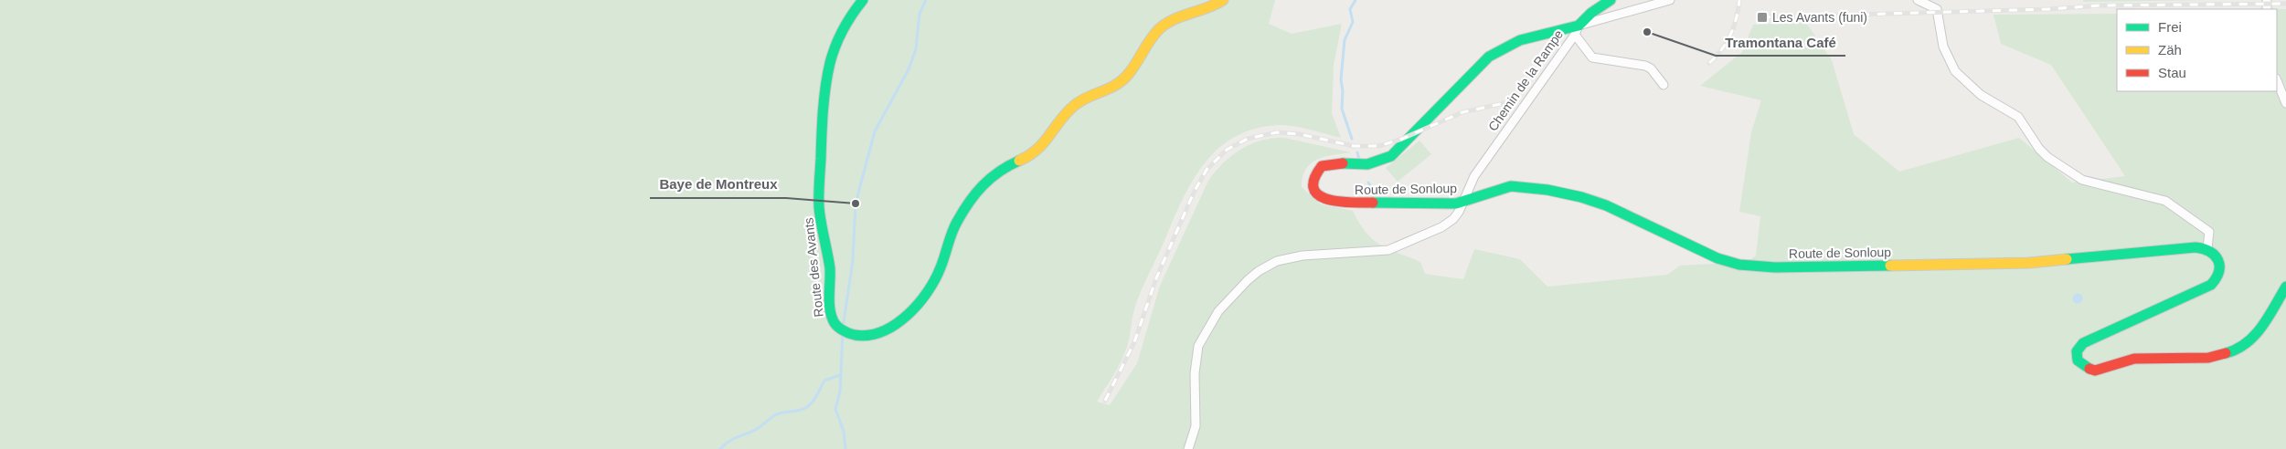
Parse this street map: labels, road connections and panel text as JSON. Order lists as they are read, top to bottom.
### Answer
{
  "streets": {
    "street": ["Chemin de la Rampe", "Route de Sonloup", "Route des Avants"]
  },
  "crossings": [
    ["Chemin de la Rampe", "Route de Sonloup"]
  ],
  "places": {
    "transit": ["Les Avants (funi)"],
    "other": ["Tramontana Café", "Baye de Montreux"]
  },
  "legend": ["Frei", "Zäh", "Stau"]
}
